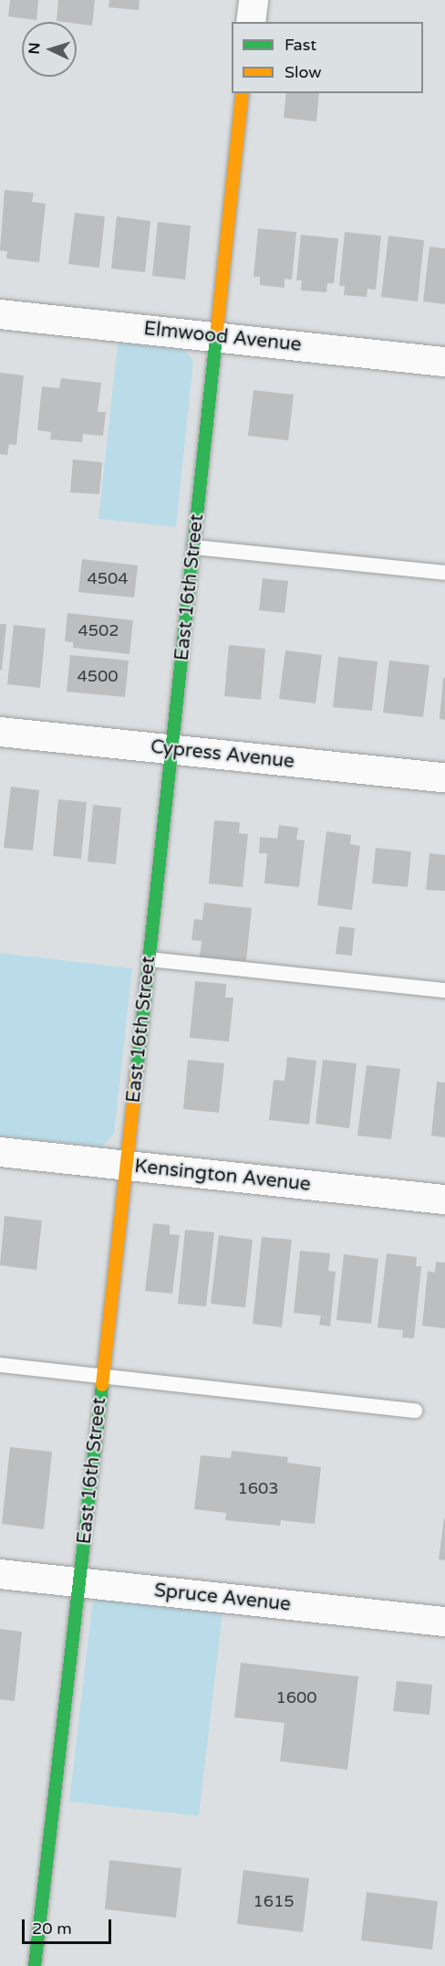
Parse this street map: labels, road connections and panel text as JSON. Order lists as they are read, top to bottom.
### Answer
{
  "streets": {
    "street": [
      "Elmwood Avenue",
      "East 16th Street",
      "Cypress Avenue",
      "Kensington Avenue",
      "Spruce Avenue"
    ]
  },
  "crossings": [
    ["Elmwood Avenue", "East 16th Street"],
    ["East 16th Street", "Cypress Avenue"],
    ["East 16th Street", "Kensington Avenue"],
    ["East 16th Street", "Spruce Avenue"]
  ],
  "house_numbers": [
    "4504",
    "4502",
    "4500",
    "1603",
    "1600",
    "1615"
  ],
  "legend": ["Fast", "Slow"],
  "scale_bar": "20 m",
  "north": "left"
}
